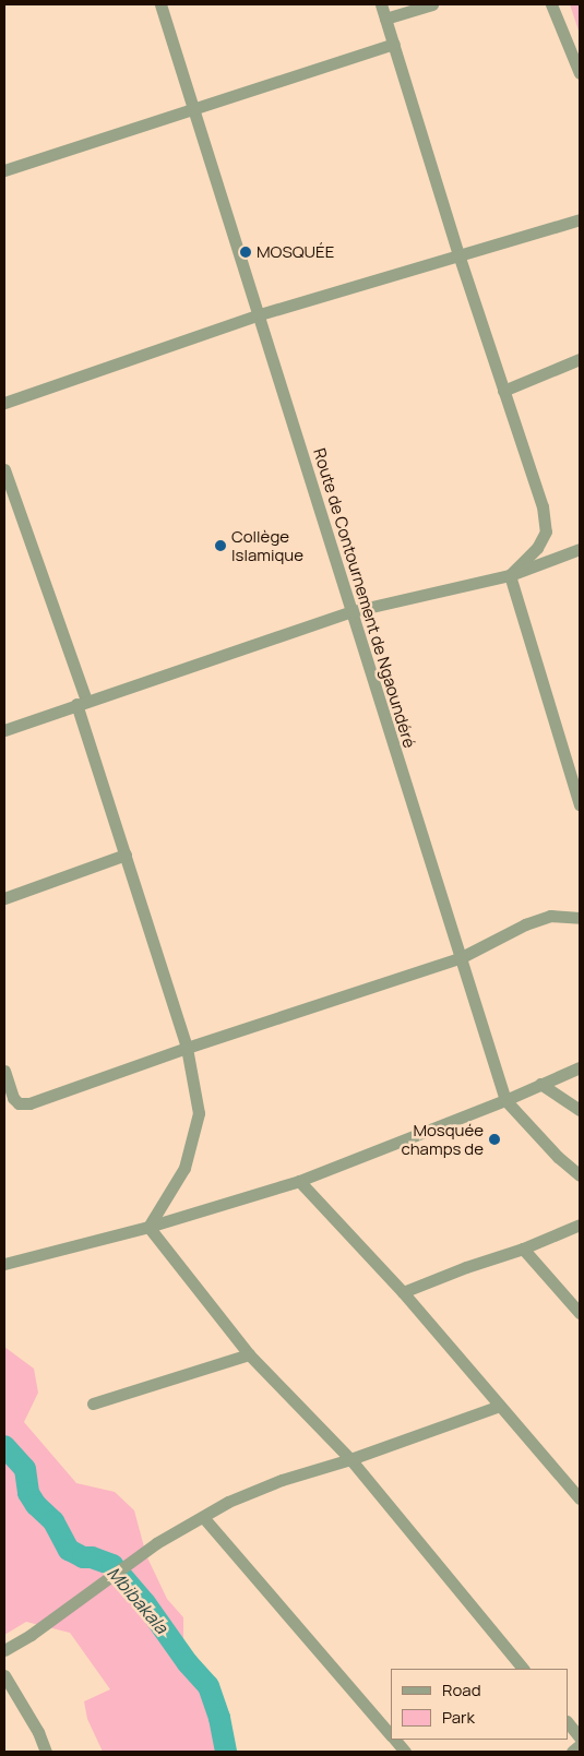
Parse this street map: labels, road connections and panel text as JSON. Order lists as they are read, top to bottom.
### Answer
{
  "streets": {
    "street": ["Route de Contournement de Ngaoundéré"]
  },
  "water": ["Mbibakala"],
  "places": ["MOSQUÉE", "Collège Islamique", "Mosquée champs de"],
  "legend": ["Road", "Park"]
}
